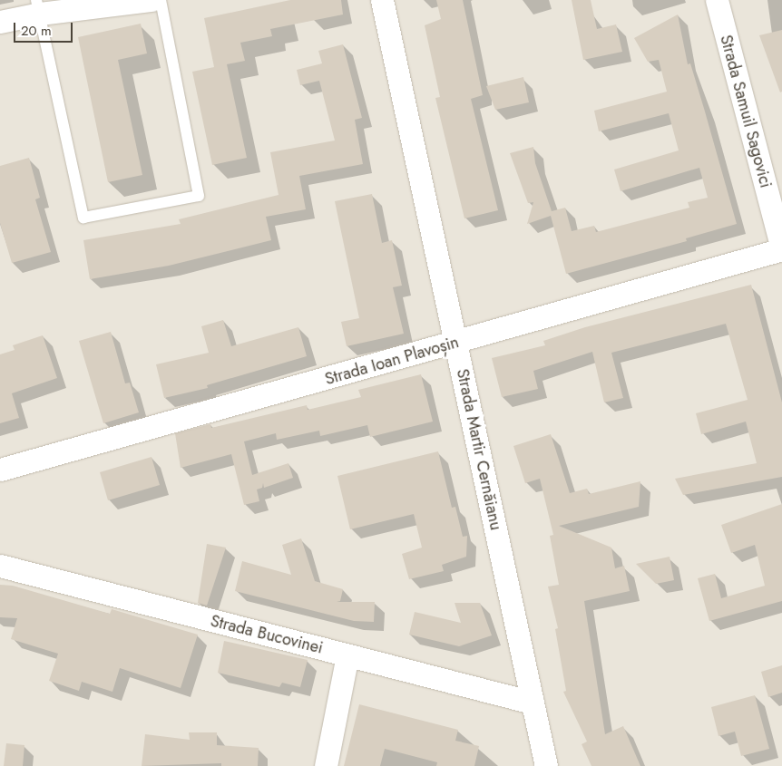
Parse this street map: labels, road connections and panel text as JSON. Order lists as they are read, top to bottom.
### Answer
{
  "streets": {
    "street": [
      "Strada Samuil Sagovici",
      "Strada Ioan Plavoșin",
      "Strada Martir Cernăianu",
      "Strada Bucovinei"
    ]
  },
  "crossings": [
    ["Strada Samuil Sagovici", "Strada Ioan Plavoșin"],
    ["Strada Ioan Plavoșin", "Strada Martir Cernăianu"],
    ["Strada Martir Cernăianu", "Strada Bucovinei"]
  ],
  "scale_bar": "20 m"
}
